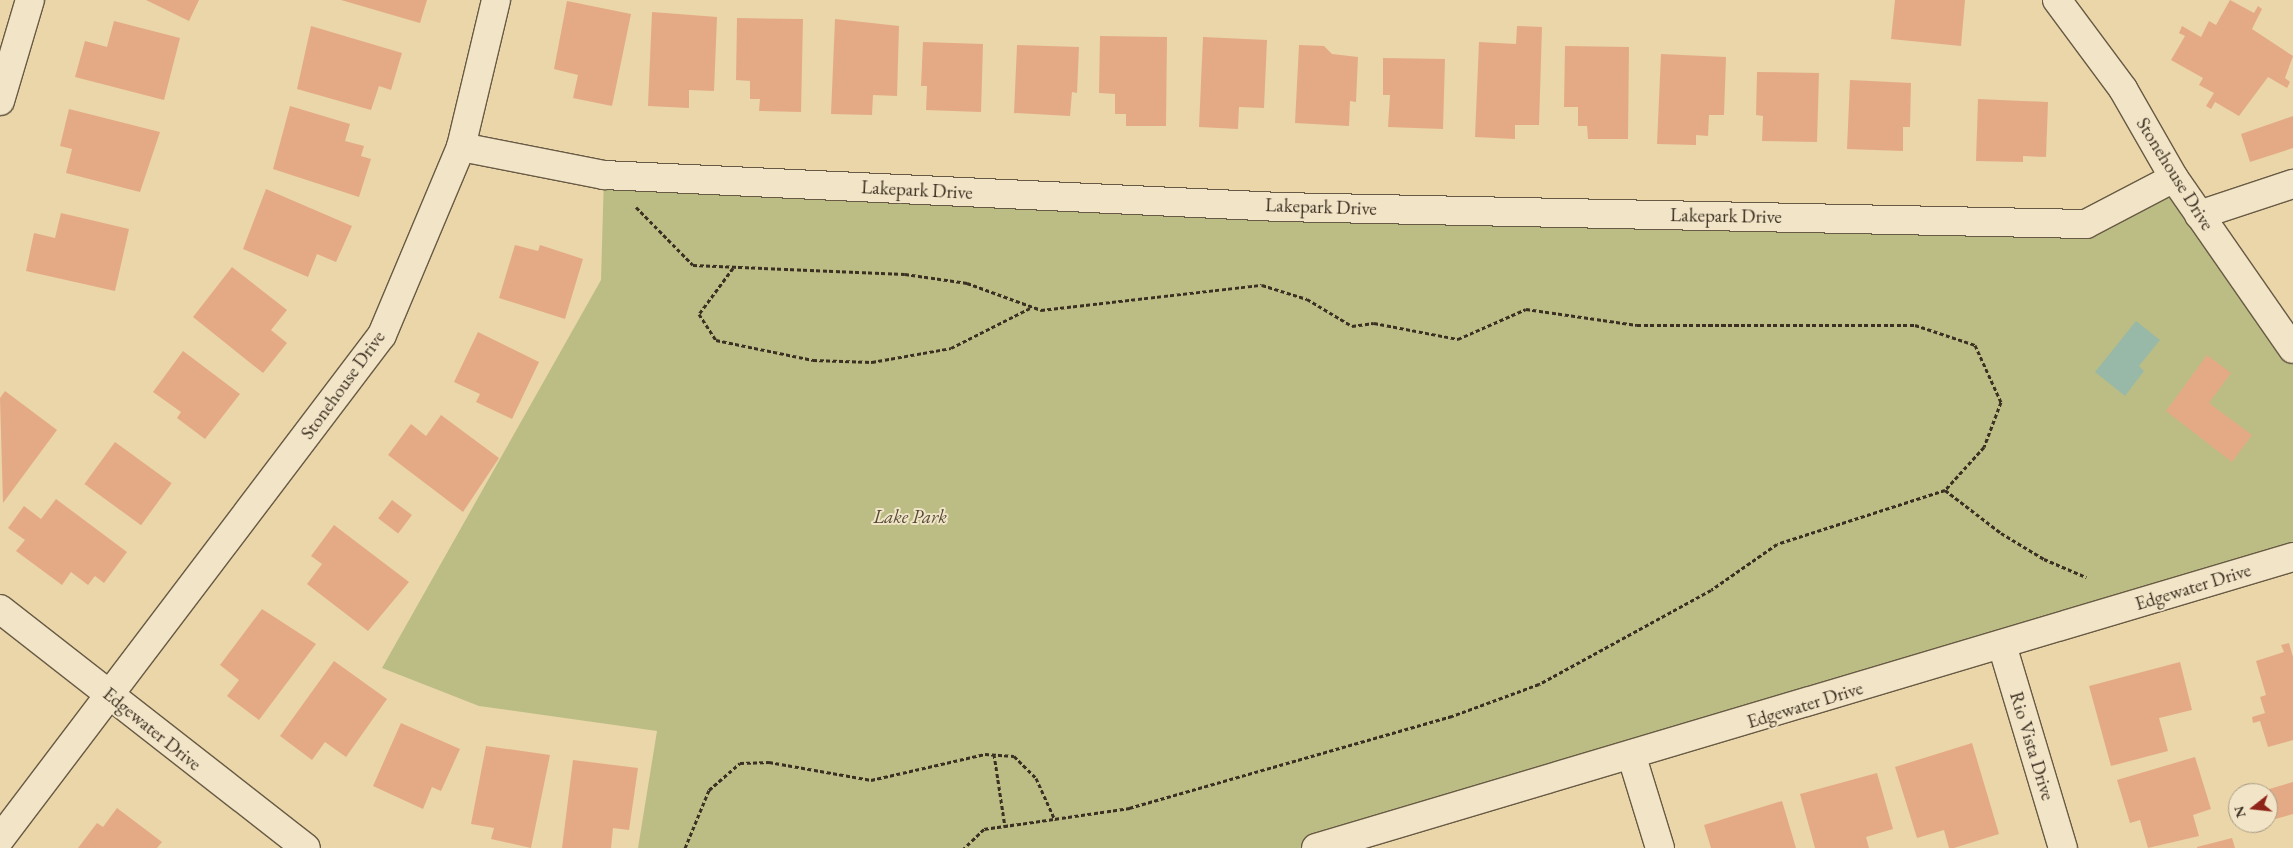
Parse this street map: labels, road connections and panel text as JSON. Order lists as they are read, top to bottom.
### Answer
{
  "streets": {
    "street": [
      "Stonehouse Drive",
      "Lakepark Drive",
      "Edgewater Drive",
      "Rio Vista Drive"
    ]
  },
  "crossings": [
    ["Stonehouse Drive", "Lakepark Drive"],
    ["Stonehouse Drive", "Edgewater Drive"],
    ["Edgewater Drive", "Rio Vista Drive"]
  ],
  "parks": ["Lake Park"],
  "north": "left"
}
